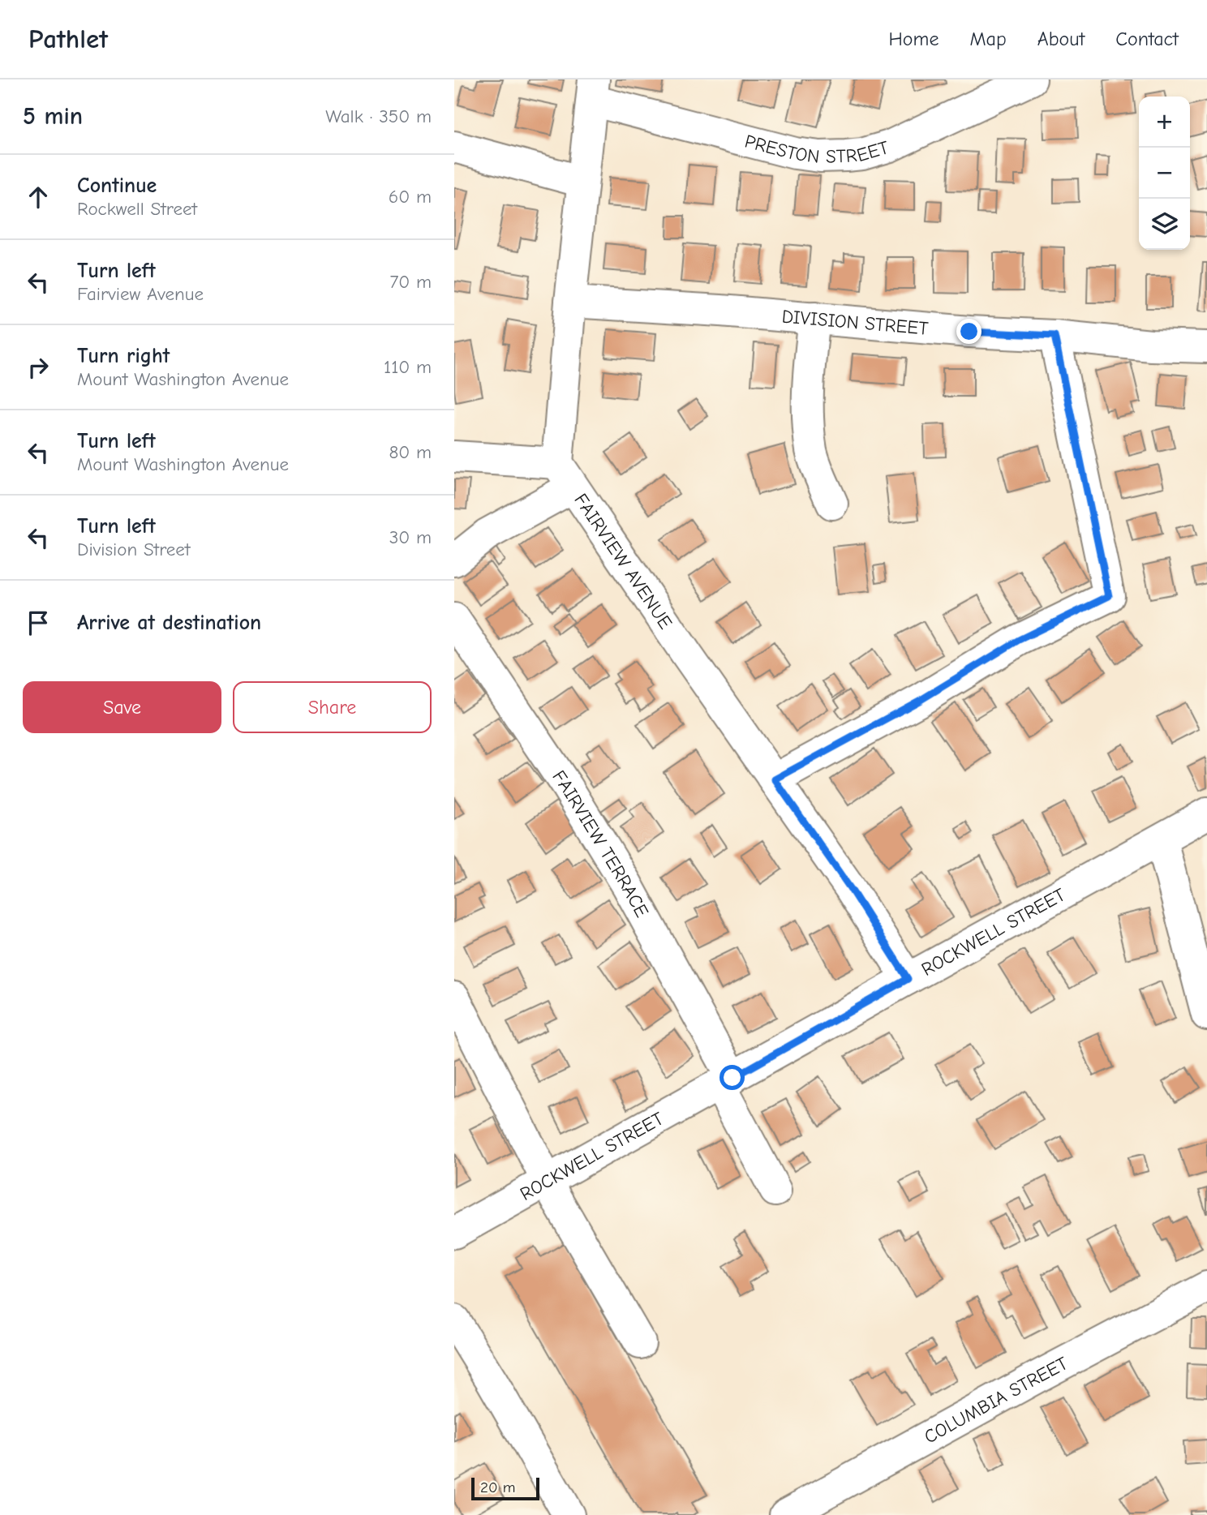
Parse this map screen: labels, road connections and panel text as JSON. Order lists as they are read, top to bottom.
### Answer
{
  "streets": {
    "street": [
      "PRESTON STREET",
      "DIVISION STREET",
      "FAIRVIEW AVENUE",
      "FAIRVIEW TERRACE",
      "ROCKWELL STREET",
      "COLUMBIA STREET"
    ]
  },
  "crossings": [
    ["FAIRVIEW AVENUE", "ROCKWELL STREET"],
    ["FAIRVIEW TERRACE", "ROCKWELL STREET"]
  ],
  "scale_bar": "20 m",
  "page": {
    "header": "Pathlet",
    "nav": [
      "Home",
      "Map",
      "About",
      "Contact"
    ],
    "heading": ["5 min", "Walk · 350 m"],
    "map_buttons": ["+", "−"],
    "list": [
      ["Continue", "Rockwell Street", "60 m"],
      ["Turn left", "Fairview Avenue", "70 m"],
      ["Turn right", "Mount Washington Avenue", "110 m"],
      ["Turn left", "Mount Washington Avenue", "80 m"],
      ["Turn left", "Division Street", "30 m"],
      "Arrive at destination"
    ],
    "buttons": ["Save", "Share"],
    "scale": "20 m"
  }
}
